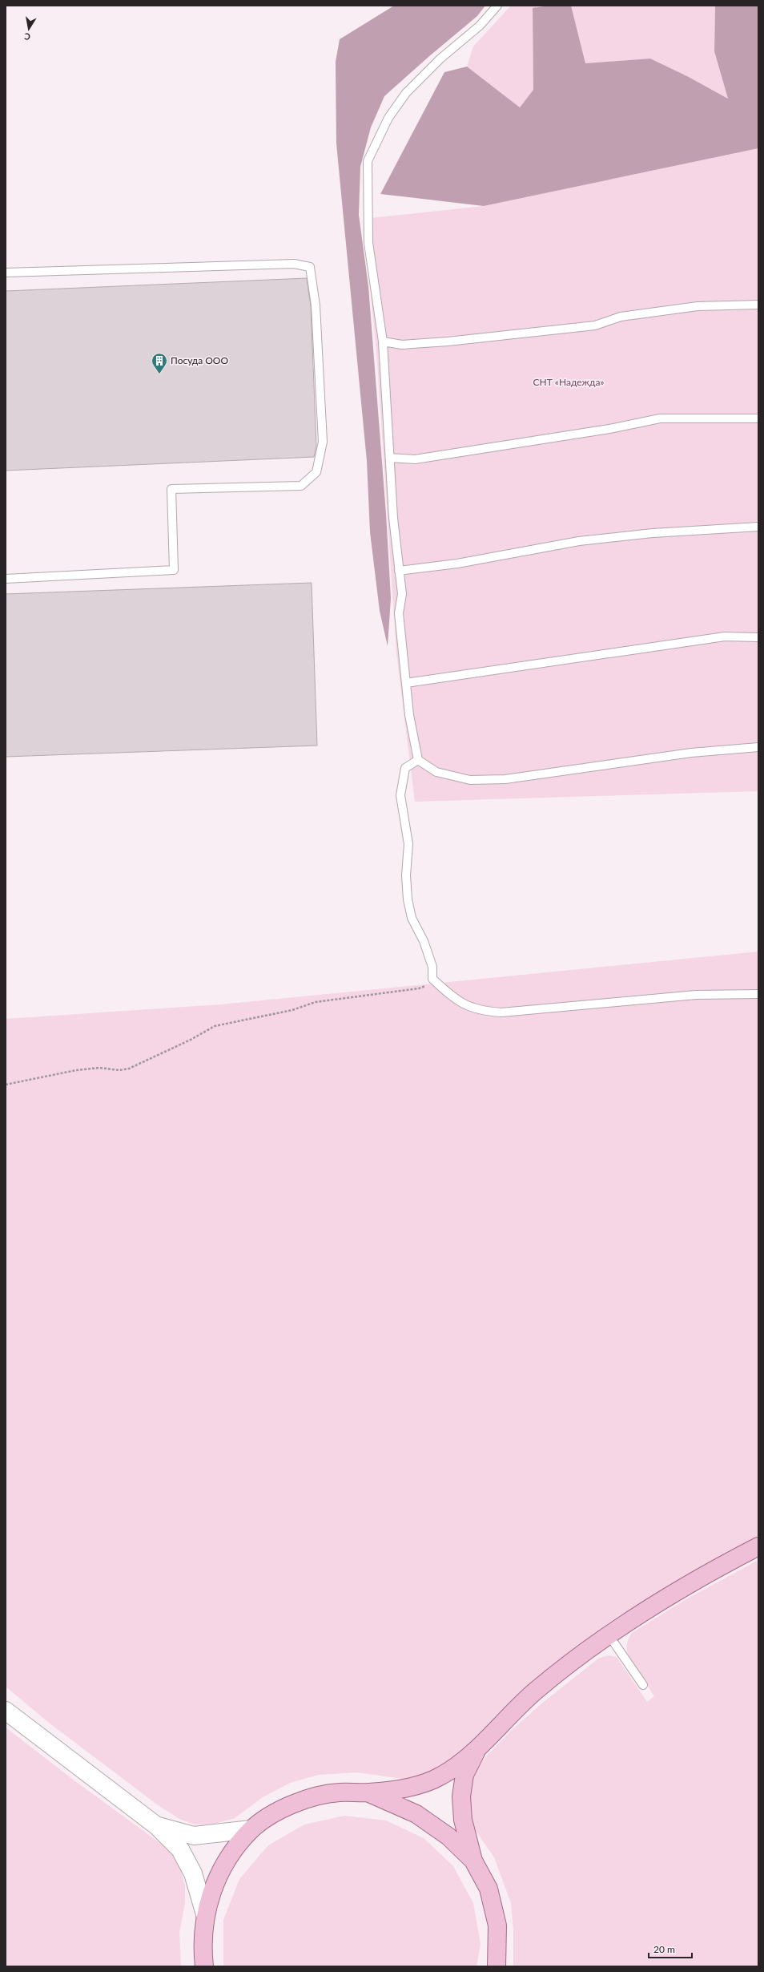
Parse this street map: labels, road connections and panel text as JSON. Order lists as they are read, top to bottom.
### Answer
{
  "parks": ["СНТ «Надежда»"],
  "places": {
    "building": ["Посуда ООО"]
  },
  "scale_bar": "20 m",
  "north": "bottom"
}
